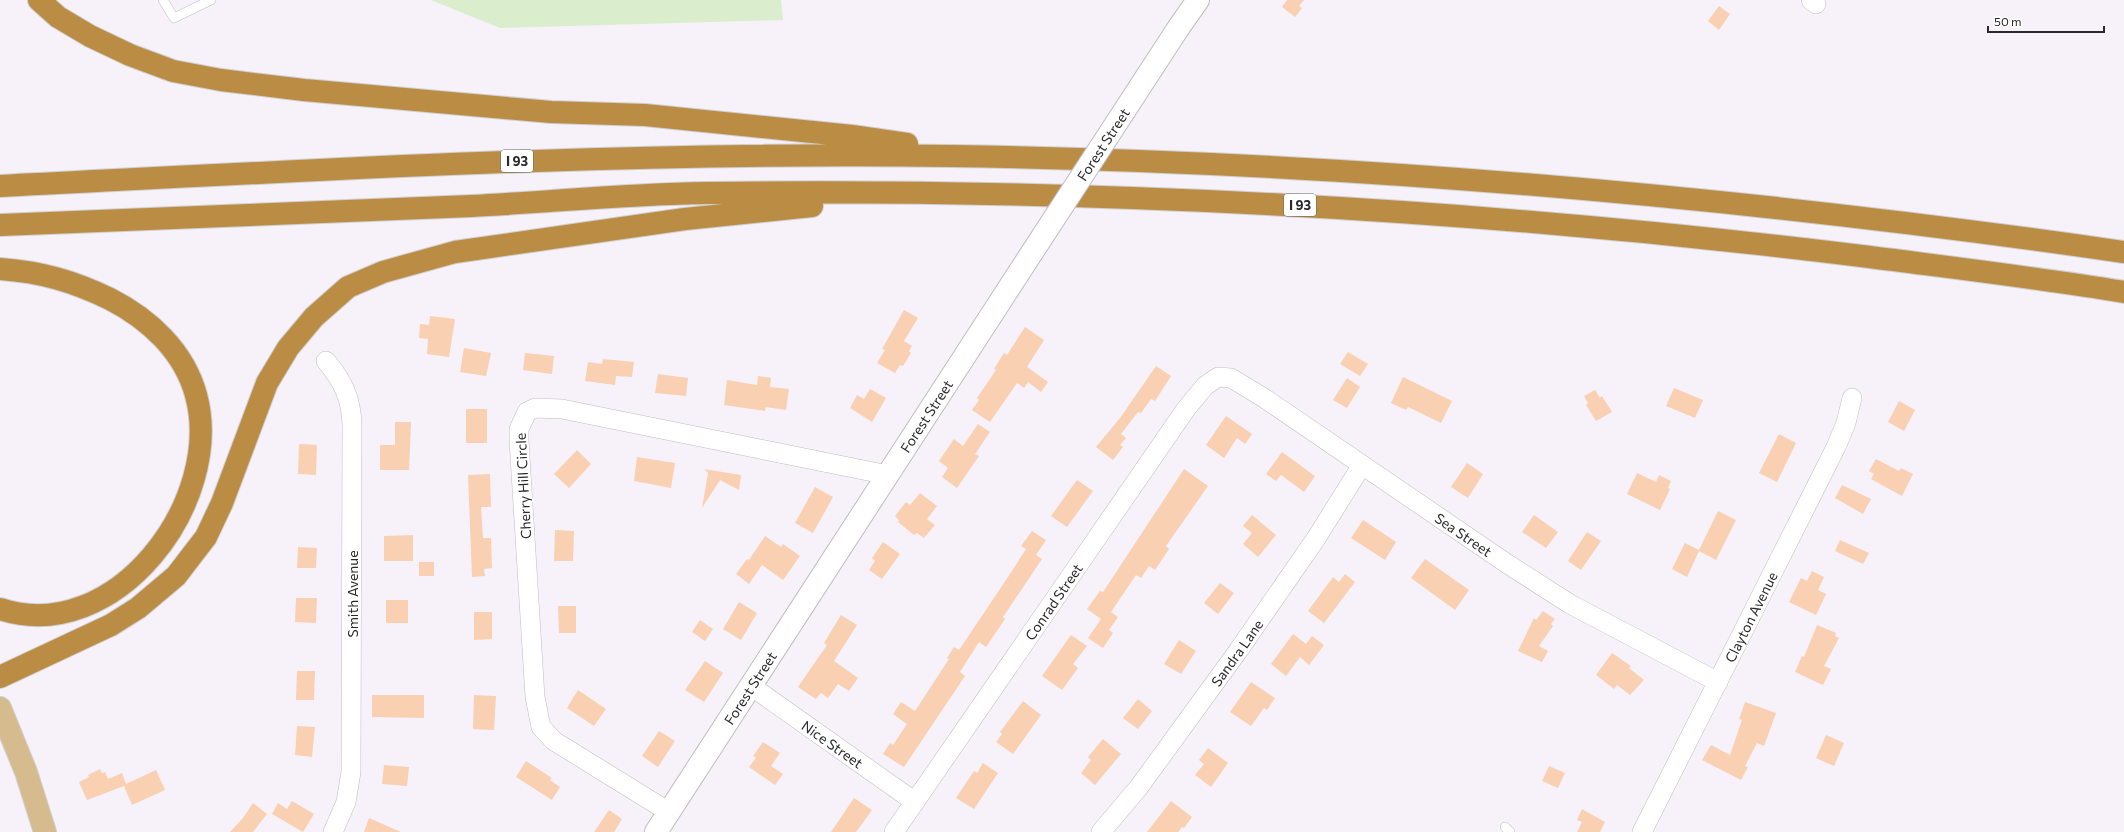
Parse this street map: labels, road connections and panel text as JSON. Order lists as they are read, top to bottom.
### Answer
{
  "streets": {
    "highway": ["I 93"],
    "street": [
      "Forest Street",
      "Cherry Hill Circle",
      "Sea Street",
      "Smith Avenue",
      "Conrad Street",
      "Clayton Avenue",
      "Sandra Lane",
      "Nice Street"
    ]
  },
  "crossings": [
    ["Forest Street", "Cherry Hill Circle"],
    ["Forest Street", "Nice Street"],
    ["Sea Street", "Conrad Street"],
    ["Sea Street", "Clayton Avenue"],
    ["Sea Street", "Sandra Lane"],
    ["Conrad Street", "Nice Street"]
  ],
  "scale_bar": "50 m"
}
